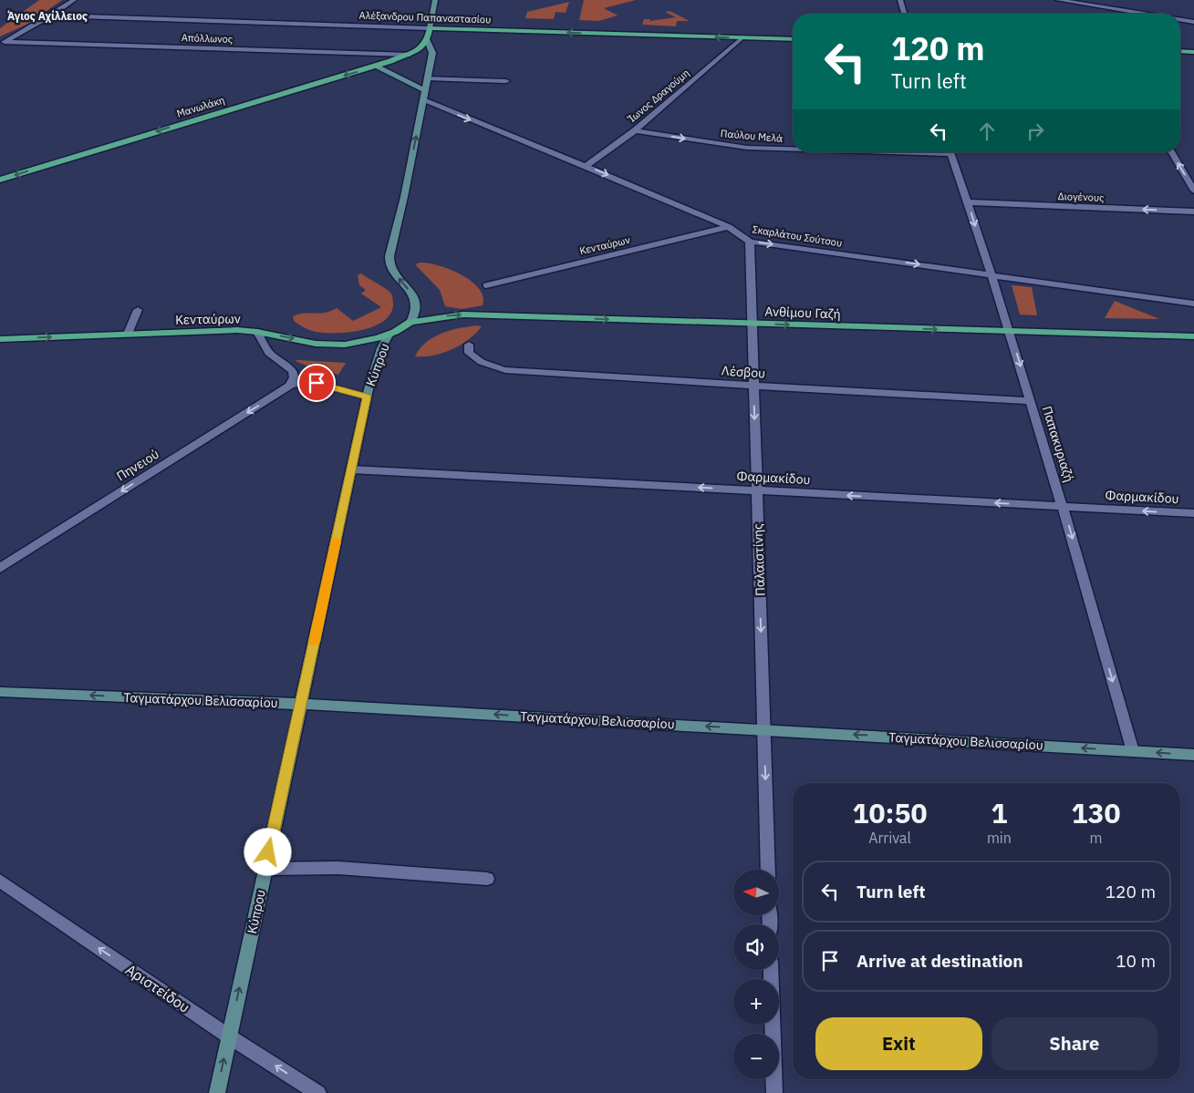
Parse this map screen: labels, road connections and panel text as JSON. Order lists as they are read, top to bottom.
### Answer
{
  "streets": {
    "main road": [
      "Αλέξανδρου Παπαναστασίου",
      "Μανωλάκη",
      "Κενταύρων",
      "Ανθίμου Γαζή"
    ],
    "street": [
      "Απόλλωνος",
      "Ίωνος Δραγούμη",
      "Παύλου Μελά",
      "Διογένους",
      "Σκαρλάτου Σούτσου",
      "Κύπρου",
      "Λέσβου",
      "Παπακυριαζή",
      "Πηνειού",
      "Φαρμακίδου",
      "Παλαιστίνης",
      "Ταγματάρχου Βελισσαρίου",
      "Αριστείδου"
    ]
  },
  "crossings": [
    ["Αλέξανδρου Παπαναστασίου", "Ίωνος Δραγούμη"],
    ["Απόλλωνος", "Μανωλάκη"],
    ["Ίωνος Δραγούμη", "Παύλου Μελά"],
    ["Ίωνος Δραγούμη", "Σκαρλάτου Σούτσου"],
    ["Διογένους", "Παπακυριαζή"],
    ["Σκαρλάτου Σούτσου", "Κενταύρων"],
    ["Σκαρλάτου Σούτσου", "Παπακυριαζή"],
    ["Σκαρλάτου Σούτσου", "Παλαιστίνης"],
    ["Κενταύρων", "Ανθίμου Γαζή"],
    ["Κενταύρων", "Κύπρου"],
    ["Ανθίμου Γαζή", "Παπακυριαζή"],
    ["Ανθίμου Γαζή", "Παλαιστίνης"],
    ["Κύπρου", "Φαρμακίδου"],
    ["Κύπρου", "Ταγματάρχου Βελισσαρίου"],
    ["Κύπρου", "Αριστείδου"],
    ["Λέσβου", "Παπακυριαζή"],
    ["Λέσβου", "Παλαιστίνης"],
    ["Παπακυριαζή", "Φαρμακίδου"],
    ["Παπακυριαζή", "Ταγματάρχου Βελισσαρίου"],
    ["Φαρμακίδου", "Παλαιστίνης"],
    ["Παλαιστίνης", "Ταγματάρχου Βελισσαρίου"]
  ],
  "one_way": [
    "Αλέξανδρου Παπαναστασίου",
    "Μανωλάκη",
    "Παύλου Μελά",
    "Διογένους",
    "Σκαρλάτου Σούτσου",
    "Κενταύρων",
    "Ανθίμου Γαζή",
    "Παπακυριαζή",
    "Πηνειού",
    "Φαρμακίδου",
    "Παλαιστίνης",
    "Ταγματάρχου Βελισσαρίου",
    "Αριστείδου"
  ],
  "districts": ["Άγιος Αχίλλειος"],
  "north": "left",
  "page": {
    "turn": ["120 m", "Turn left"],
    "eta": [
      "10:50",
      "Arrival",
      "1",
      "min",
      "130",
      "m"
    ],
    "list": [
      {
        "name": "Turn left",
        "value": "120 m"
      },
      {
        "name": "Arrive at destination",
        "value": "10 m"
      }
    ],
    "map_buttons": ["+", "−"],
    "buttons": ["Exit", "Share"]
  }
}
